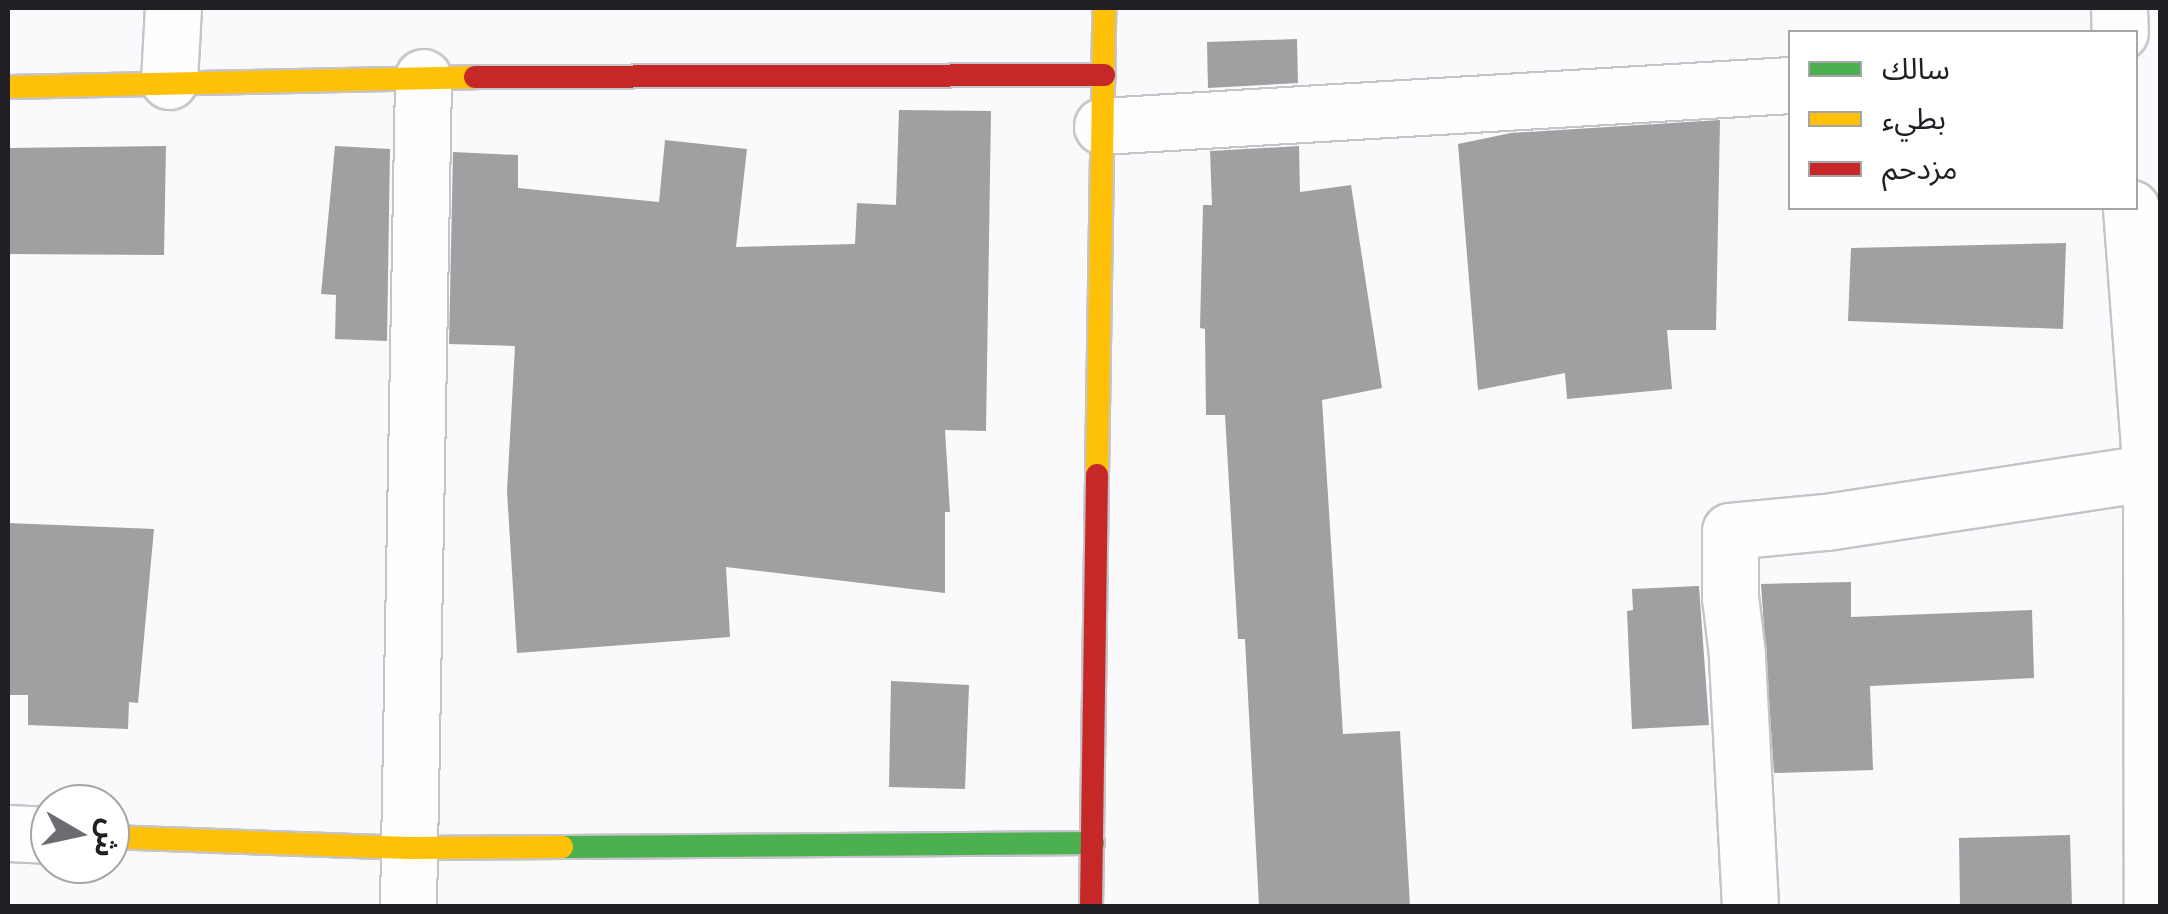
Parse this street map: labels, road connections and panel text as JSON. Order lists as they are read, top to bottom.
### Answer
{
  "legend": ["سالك", "بطيء", "مزدحم"],
  "north": "right"
}
